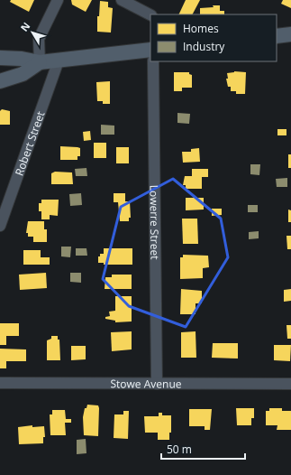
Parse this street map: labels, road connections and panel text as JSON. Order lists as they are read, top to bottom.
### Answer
{
  "streets": {
    "street": ["Robert Street", "Lowerre Street", "Stowe Avenue"]
  },
  "crossings": [
    ["Lowerre Street", "Stowe Avenue"]
  ],
  "legend": ["Homes", "Industry"],
  "scale_bar": "50 m",
  "north": "top left"
}
